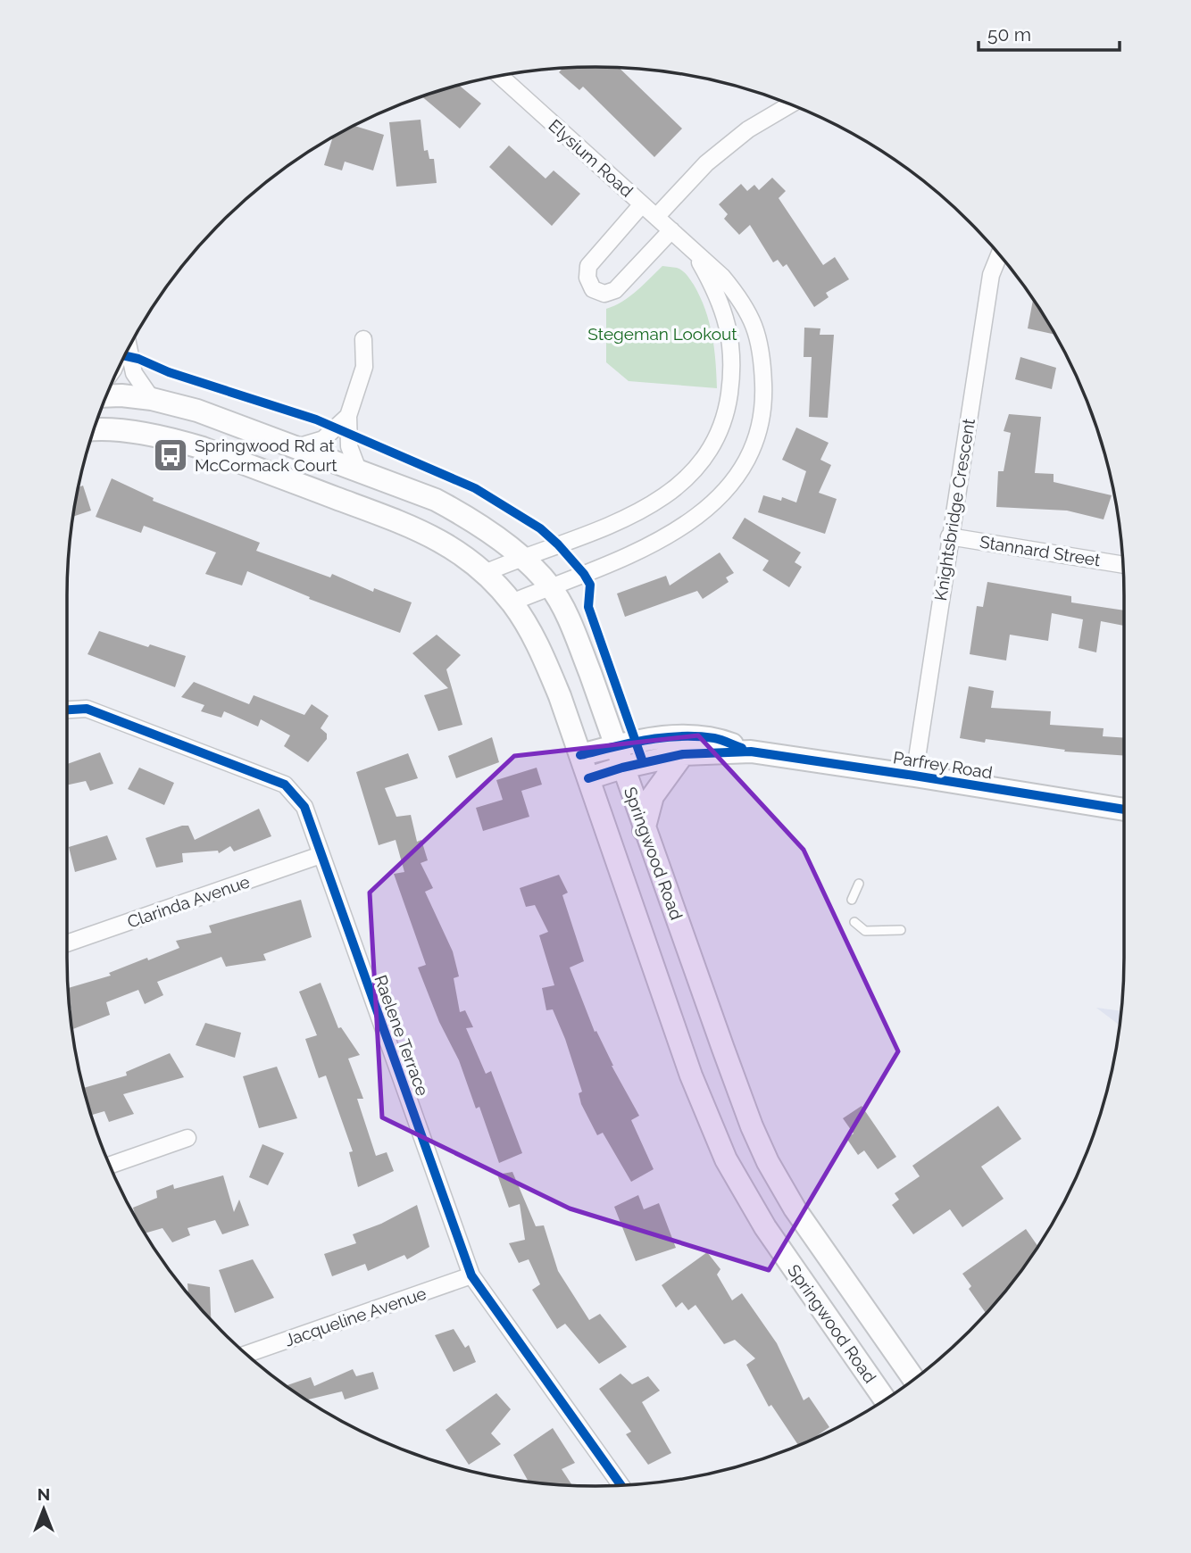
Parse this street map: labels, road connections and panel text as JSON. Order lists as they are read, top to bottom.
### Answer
{
  "streets": {
    "main road": ["Parfrey Road", "Springwood Road"],
    "street": [
      "Elysium Road",
      "Knightsbridge Crescent",
      "Stannard Street",
      "Clarinda Avenue",
      "Raelene Terrace",
      "Jacqueline Avenue"
    ]
  },
  "crossings": [
    ["Elysium Road", "Springwood Road"],
    ["Knightsbridge Crescent", "Stannard Street"],
    ["Knightsbridge Crescent", "Parfrey Road"],
    ["Parfrey Road", "Springwood Road"],
    ["Clarinda Avenue", "Raelene Terrace"],
    ["Raelene Terrace", "Jacqueline Avenue"]
  ],
  "parks": ["Stegeman Lookout"],
  "places": {
    "bus stop": ["Springwood Rd at McCormack Court"]
  },
  "scale_bar": "50 m",
  "north": "top"
}
